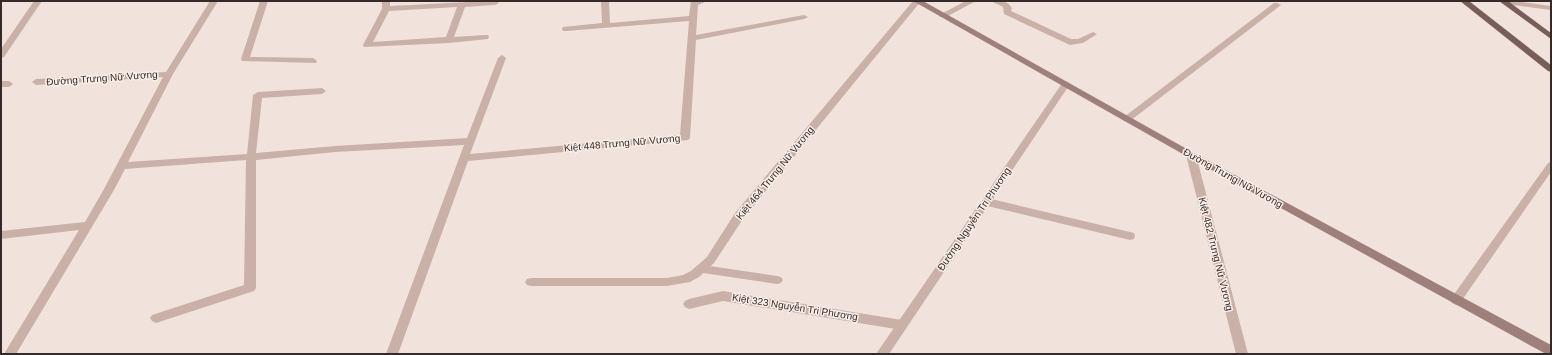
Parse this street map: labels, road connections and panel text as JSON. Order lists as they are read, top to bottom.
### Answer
{
  "streets": {
    "main road": ["Đường Trưng Nữ Vương"],
    "street": [
      "Kiệt 448 Trưng Nữ Vương",
      "Kiệt 464 Trưng Nữ Vương",
      "Đường Nguyễn Tri Phương",
      "Kiệt 482 Trưng Nữ Vương",
      "Kiệt 323 Nguyễn Tri Phương"
    ]
  },
  "crossings": [
    ["Đường Trưng Nữ Vương", "Kiệt 464 Trưng Nữ Vương"],
    ["Đường Trưng Nữ Vương", "Đường Nguyễn Tri Phương"],
    ["Đường Trưng Nữ Vương", "Kiệt 482 Trưng Nữ Vương"],
    ["Đường Nguyễn Tri Phương", "Kiệt 323 Nguyễn Tri Phương"]
  ]
}
